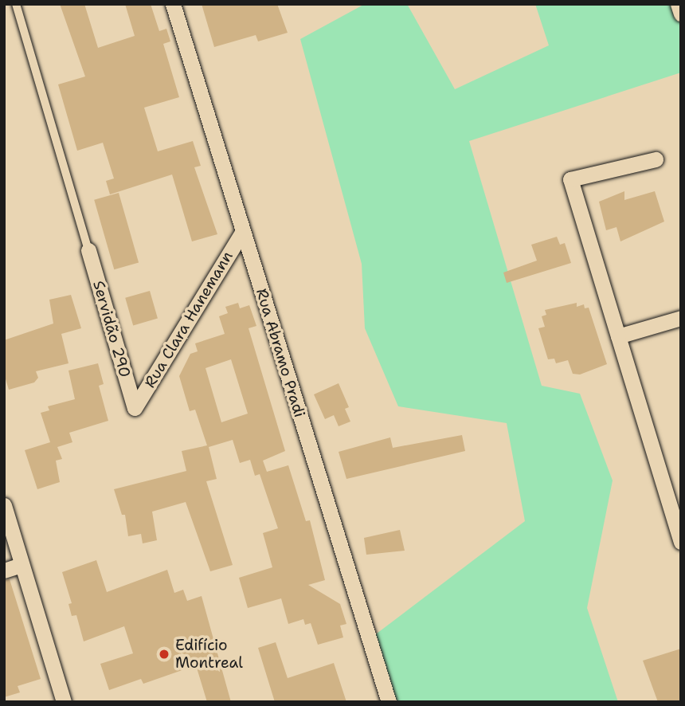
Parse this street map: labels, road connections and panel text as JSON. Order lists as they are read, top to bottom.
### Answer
{
  "streets": {
    "street": ["Rua Clara Hanemann", "Servidão 290", "Rua Abramo Pradi"]
  },
  "crossings": [
    ["Rua Clara Hanemann", "Servidão 290"],
    ["Rua Clara Hanemann", "Rua Abramo Pradi"]
  ],
  "places": ["Edifício Montreal"]
}
